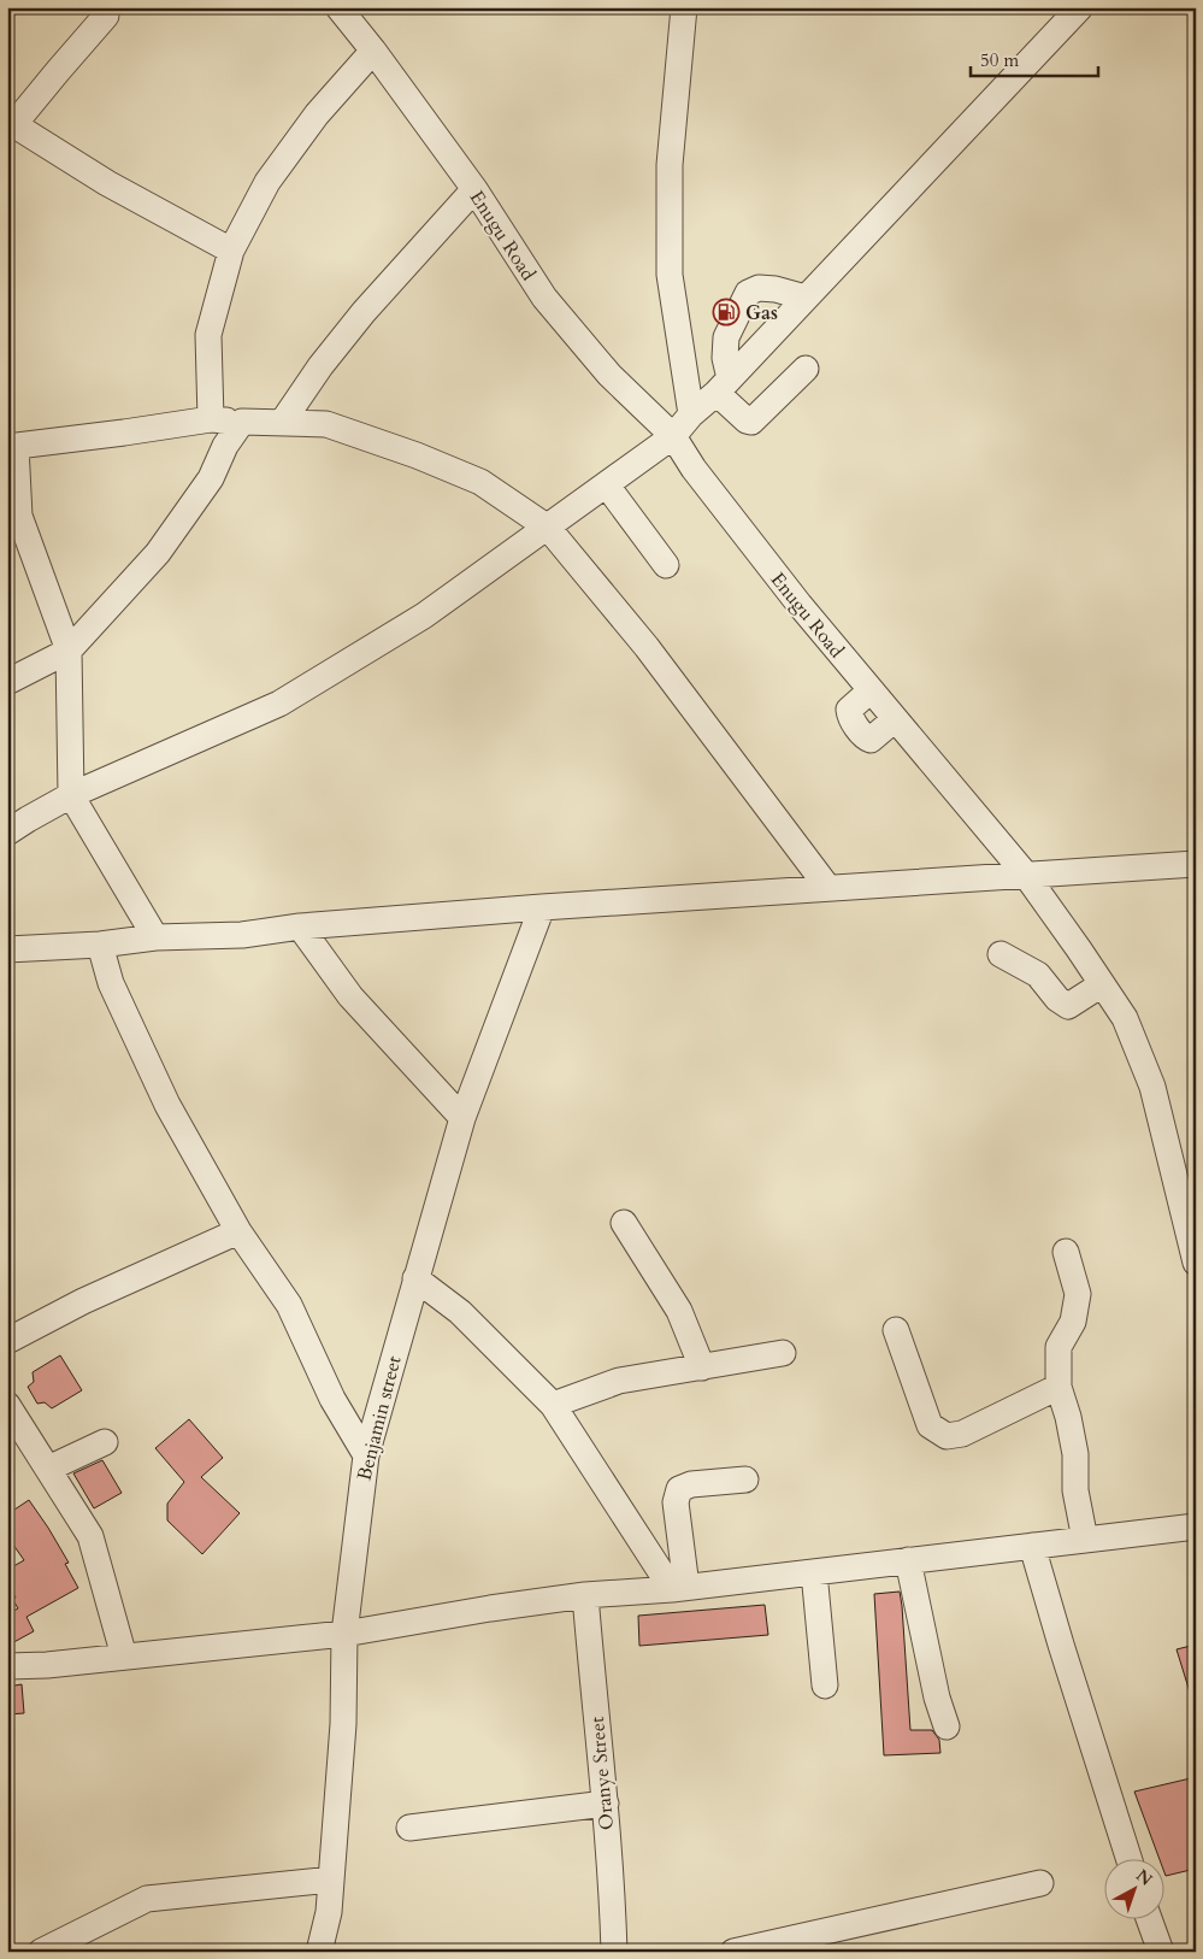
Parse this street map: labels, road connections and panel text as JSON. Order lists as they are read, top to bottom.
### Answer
{
  "streets": {
    "street": ["Enugu Road", "Benjamin street", "Oranye Street"]
  },
  "places": {
    "fuel station": ["Gas"]
  },
  "scale_bar": "50 m",
  "north": "top right"
}
